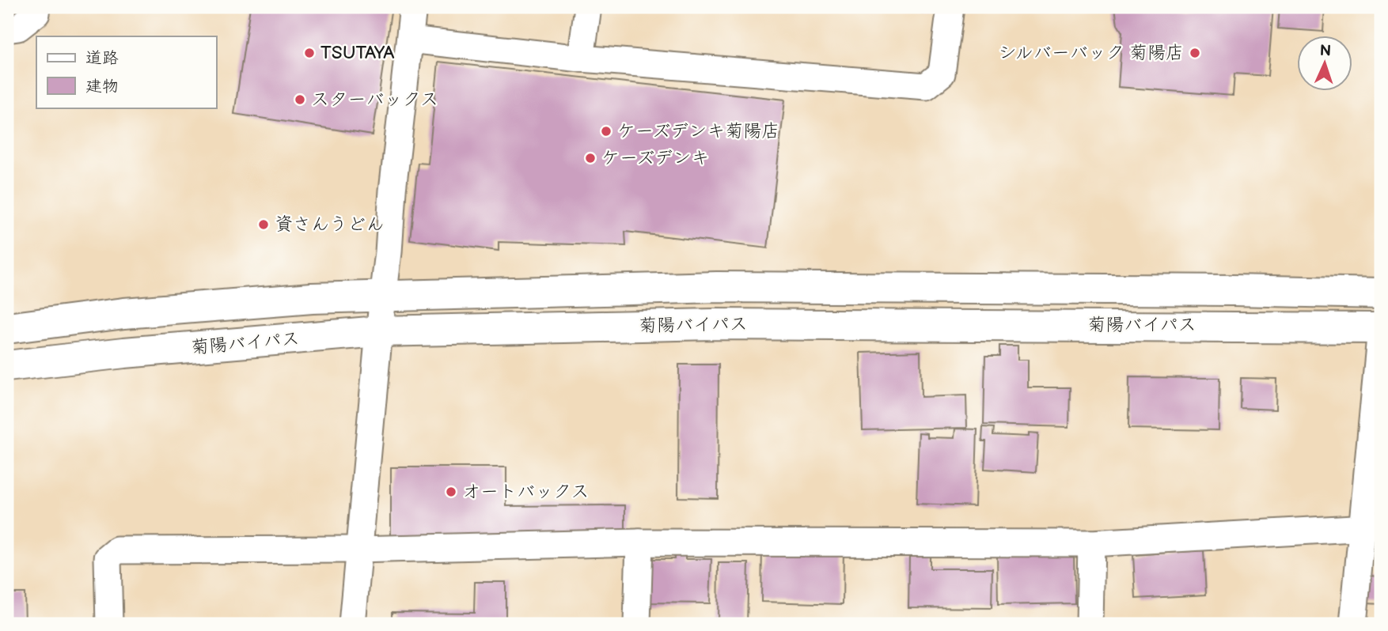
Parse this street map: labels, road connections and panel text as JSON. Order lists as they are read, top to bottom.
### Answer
{
  "streets": {
    "highway": ["菊陽バイパス"]
  },
  "places": [
    "TSUTAYA",
    "シルバーバック 菊陽店",
    "スターバックス",
    "ケーズデンキ菊陽店",
    "ケーズデンキ",
    "資さんうどん",
    "オートバックス"
  ],
  "legend": ["道路", "建物"],
  "north": "top"
}
